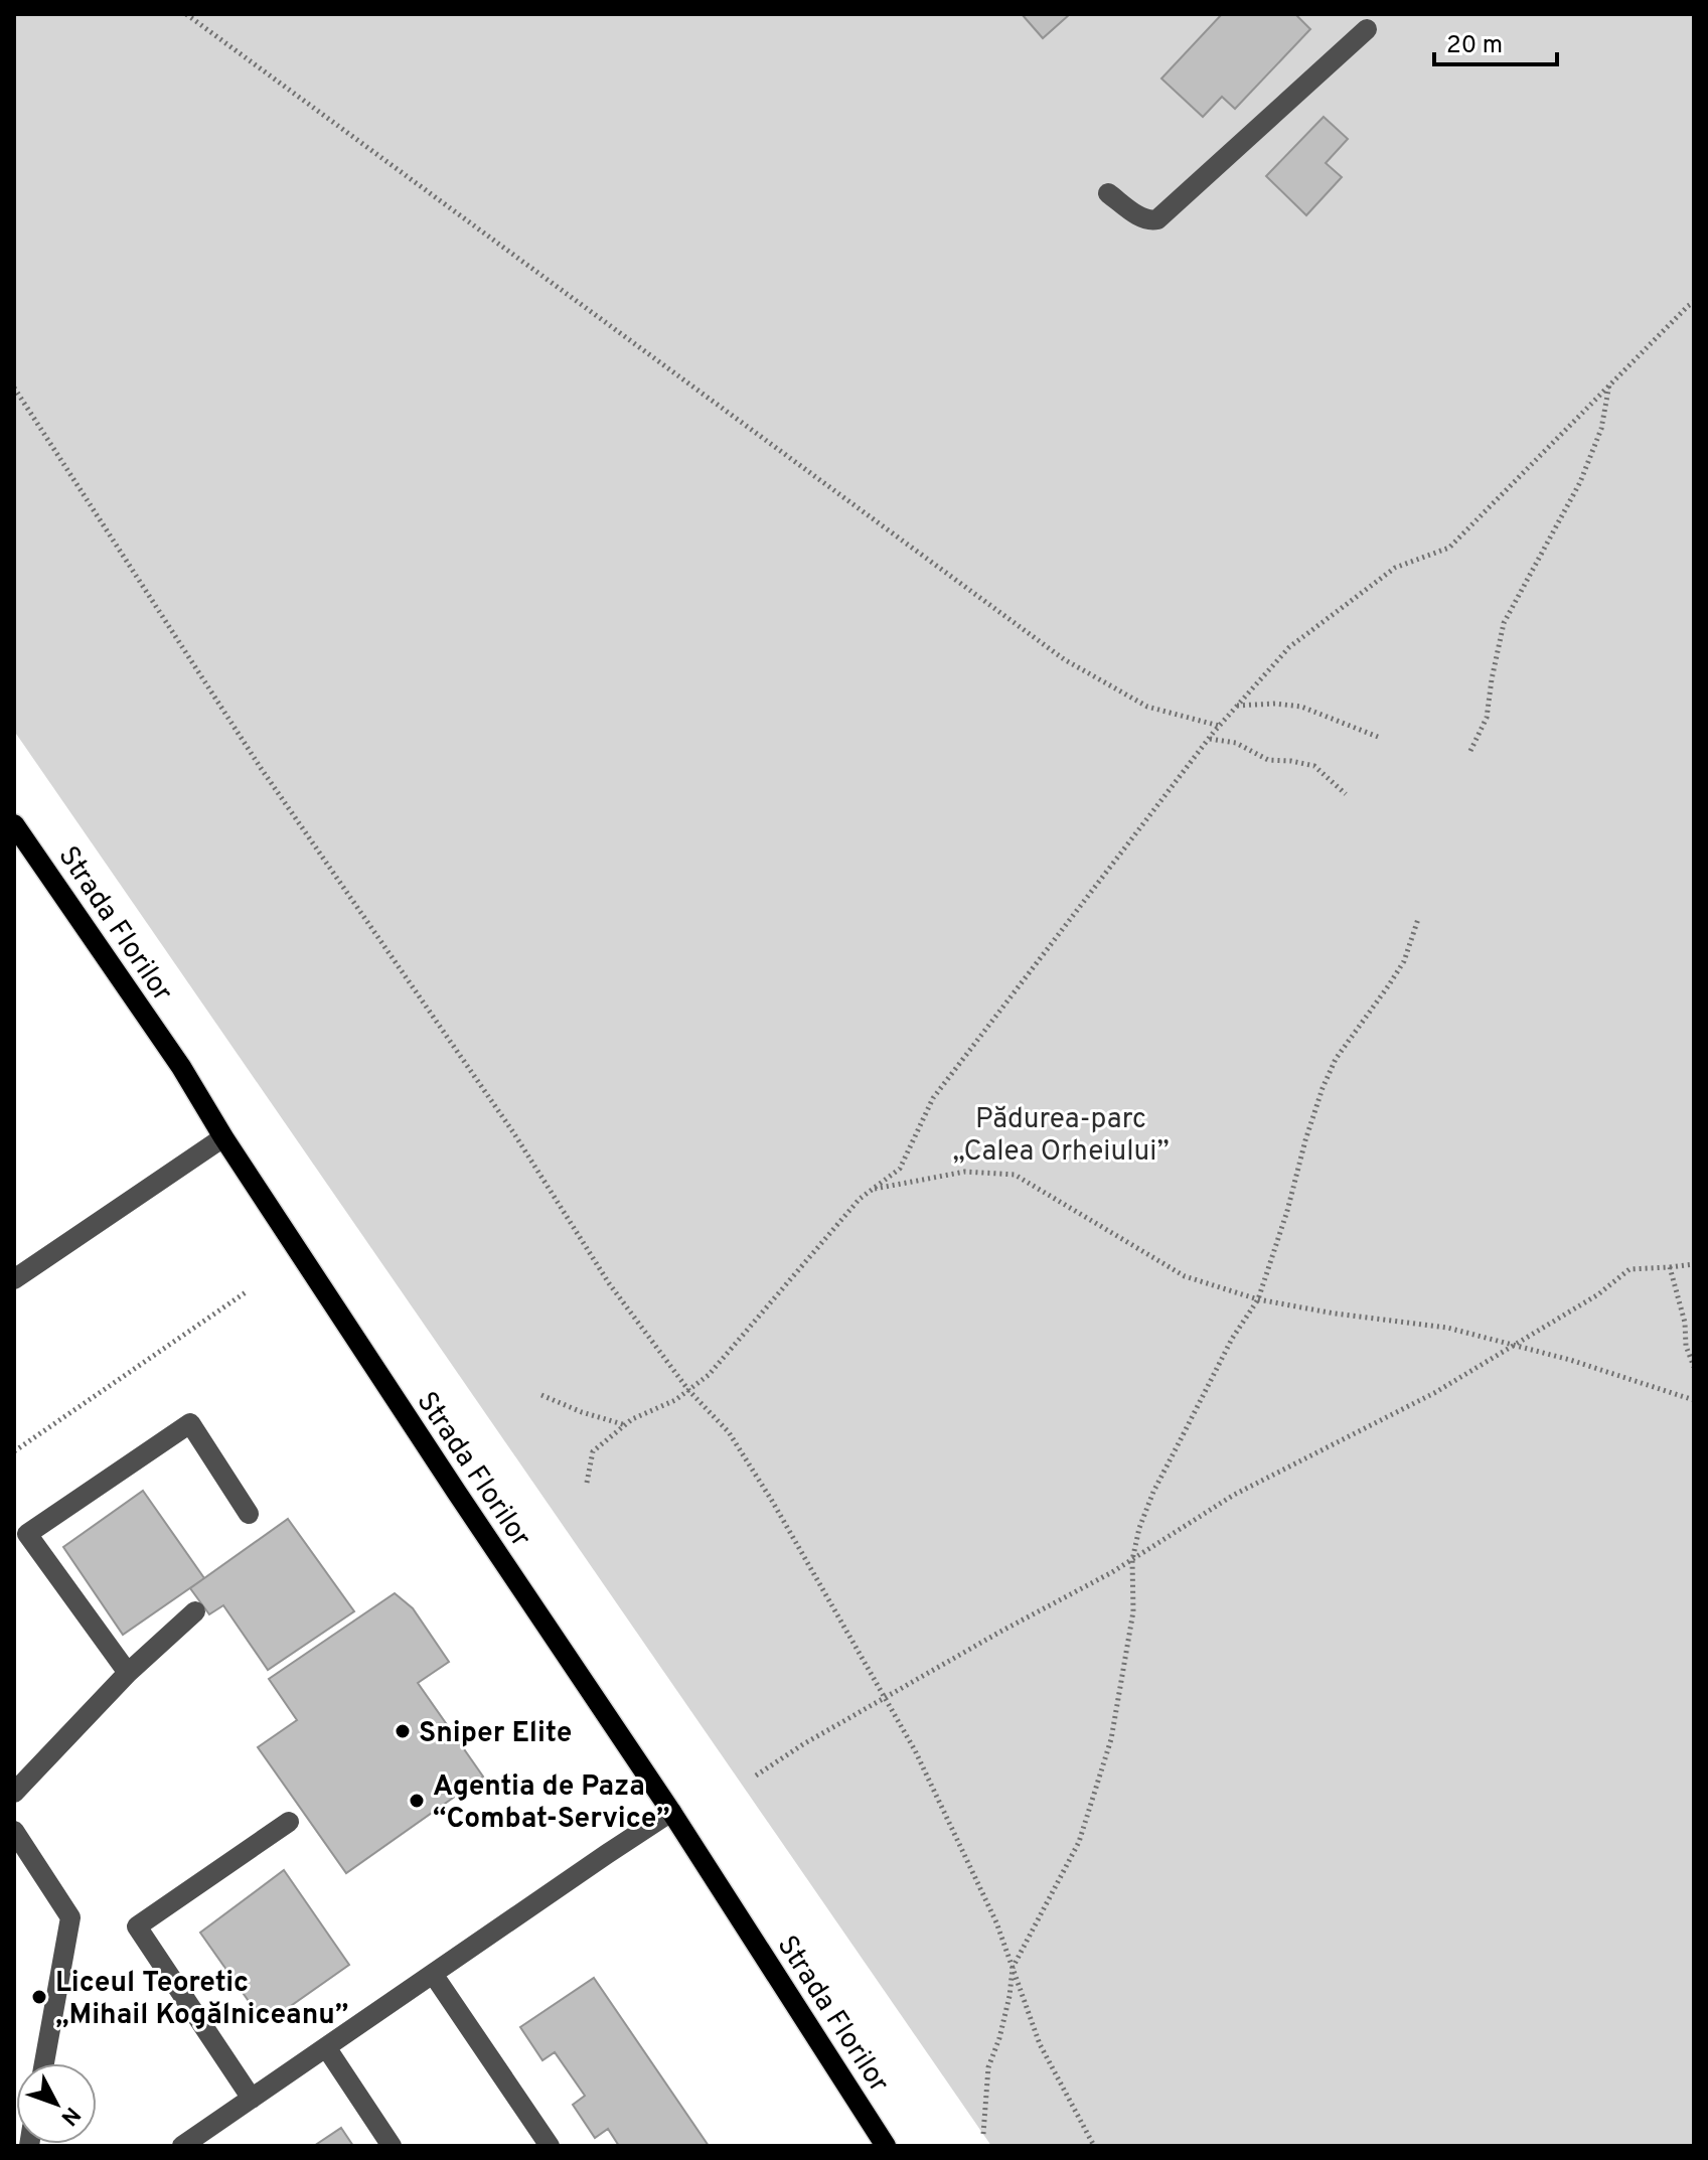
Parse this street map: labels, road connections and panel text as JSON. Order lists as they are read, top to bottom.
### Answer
{
  "streets": {
    "main road": ["Strada Florilor"]
  },
  "parks": ["Pădurea-parc „Calea Orheiului”"],
  "places": ["Sniper Elite", "Agentia de Paza “Combat-Service”", "Liceul Teoretic „Mihail Kogălniceanu”"],
  "scale_bar": "20 m",
  "north": "bottom right"
}
